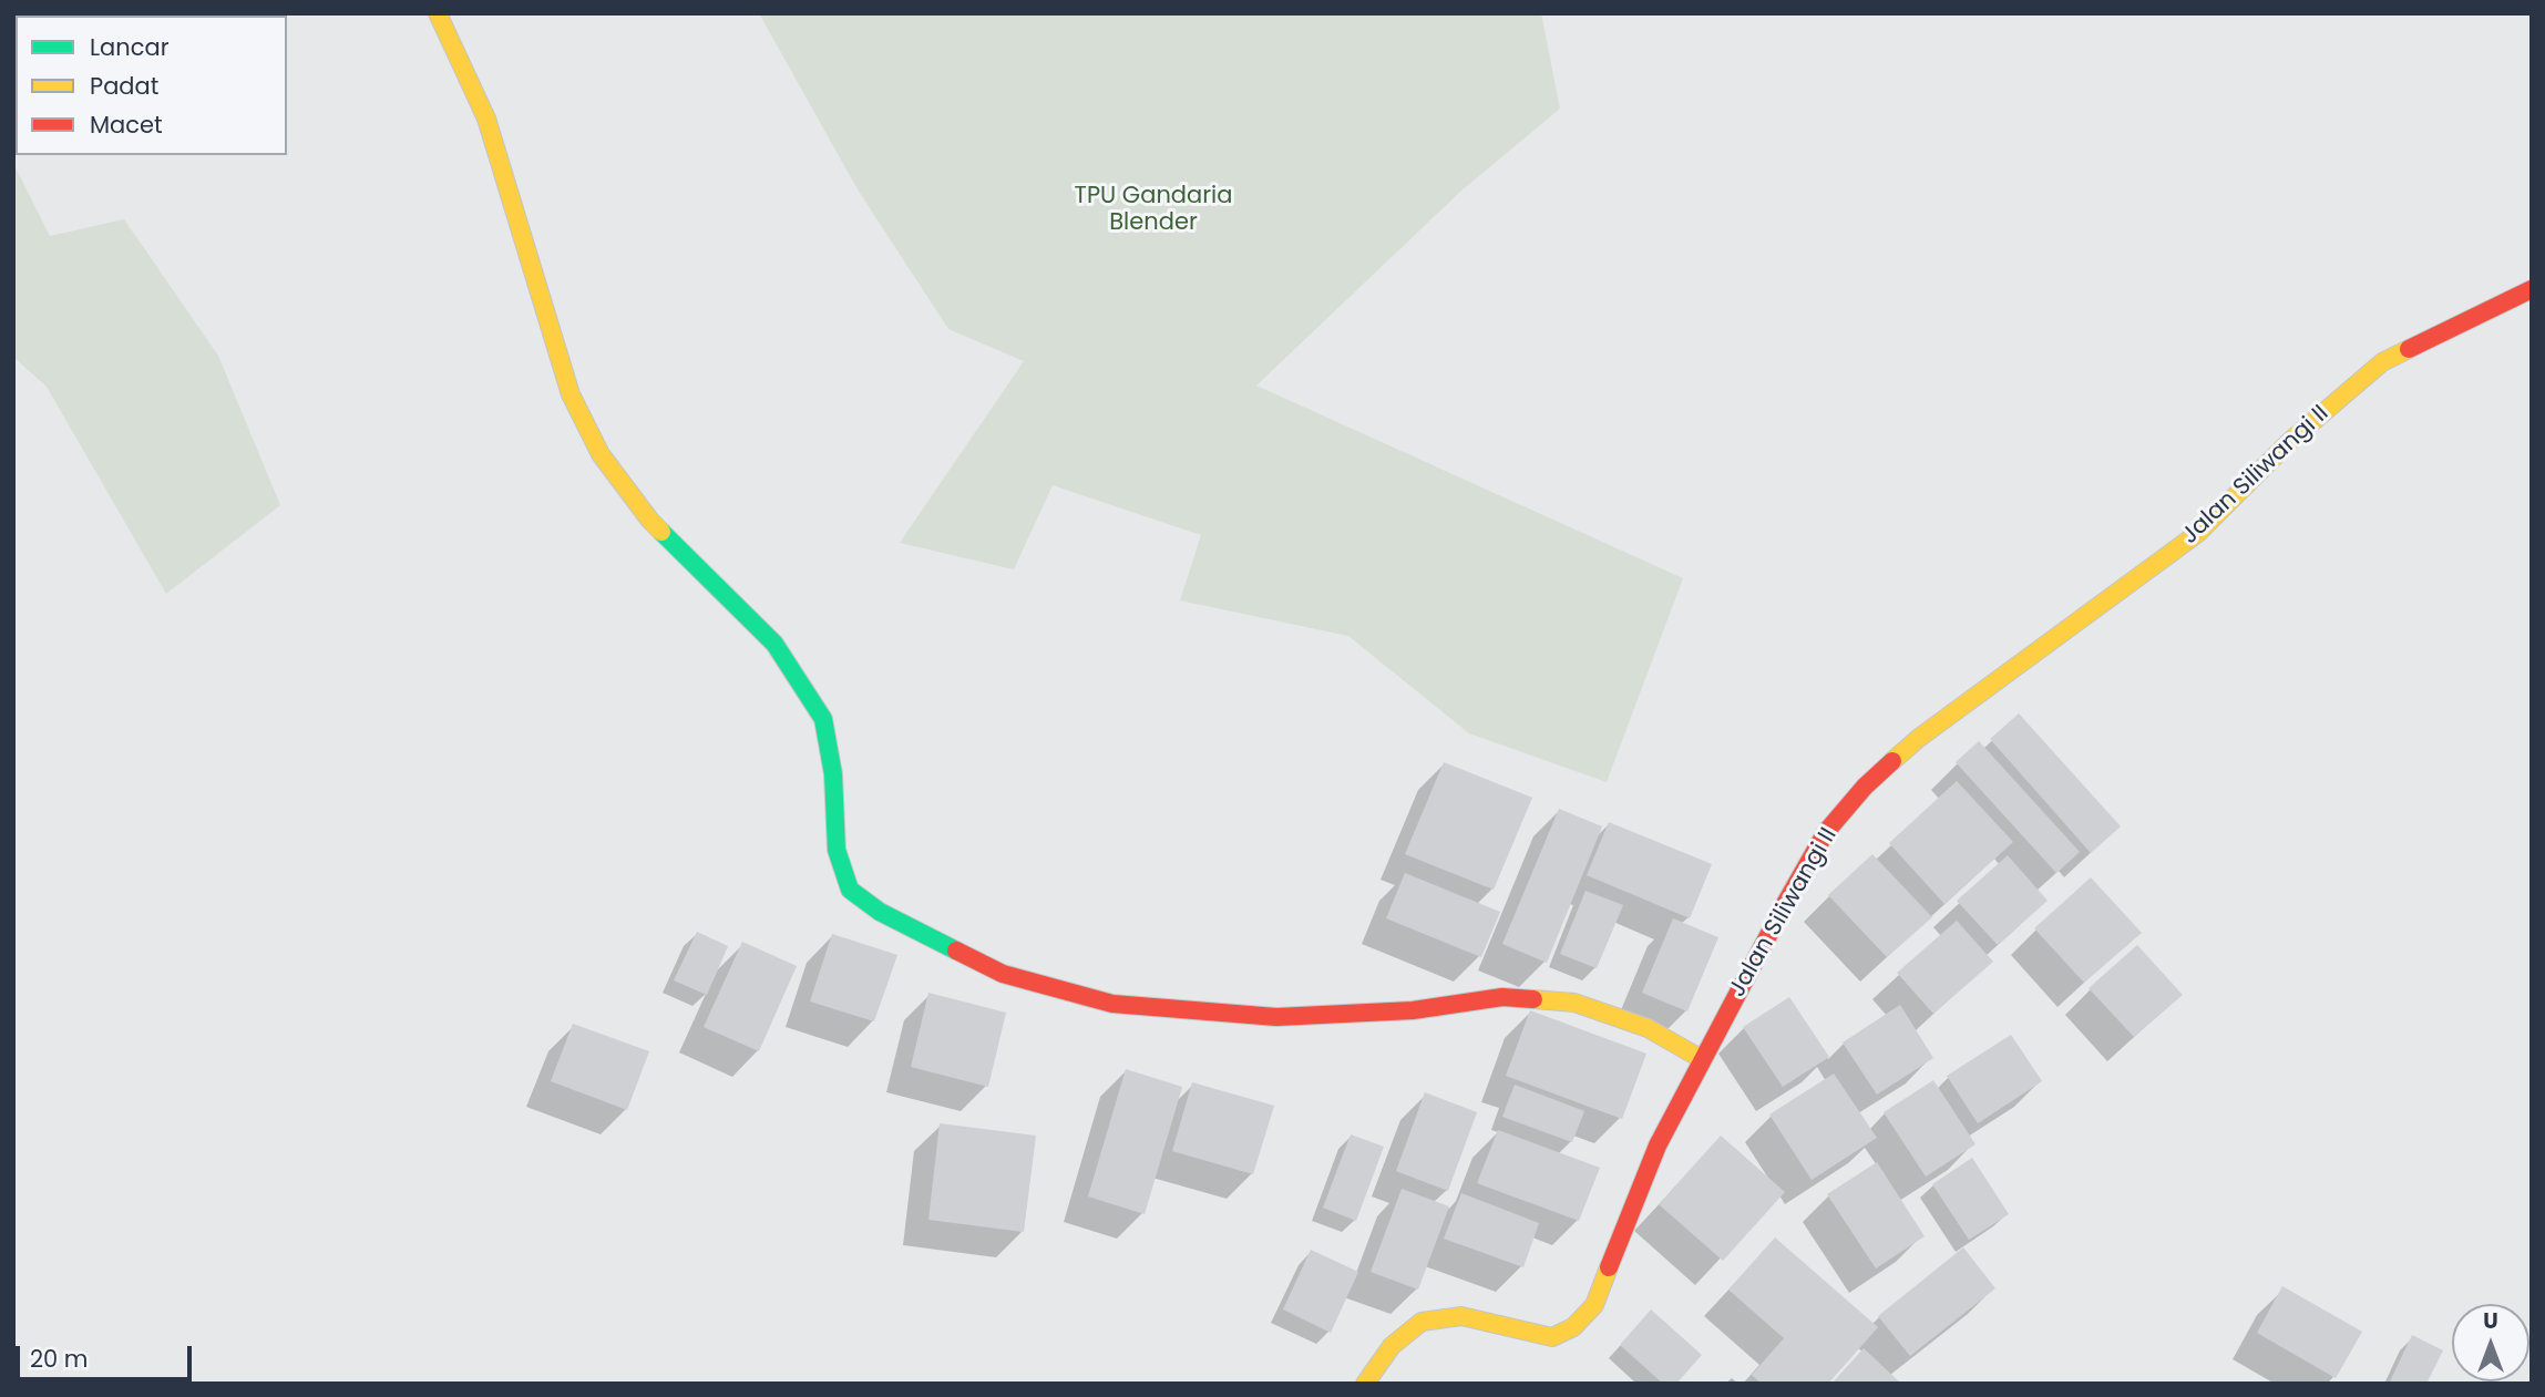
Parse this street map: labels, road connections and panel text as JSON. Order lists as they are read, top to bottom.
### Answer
{
  "streets": {
    "street": ["Jalan Siliwangi II"]
  },
  "parks": ["TPU Gandaria Blender"],
  "legend": ["Lancar", "Padat", "Macet"],
  "scale_bar": "20 m",
  "north": "top"
}
